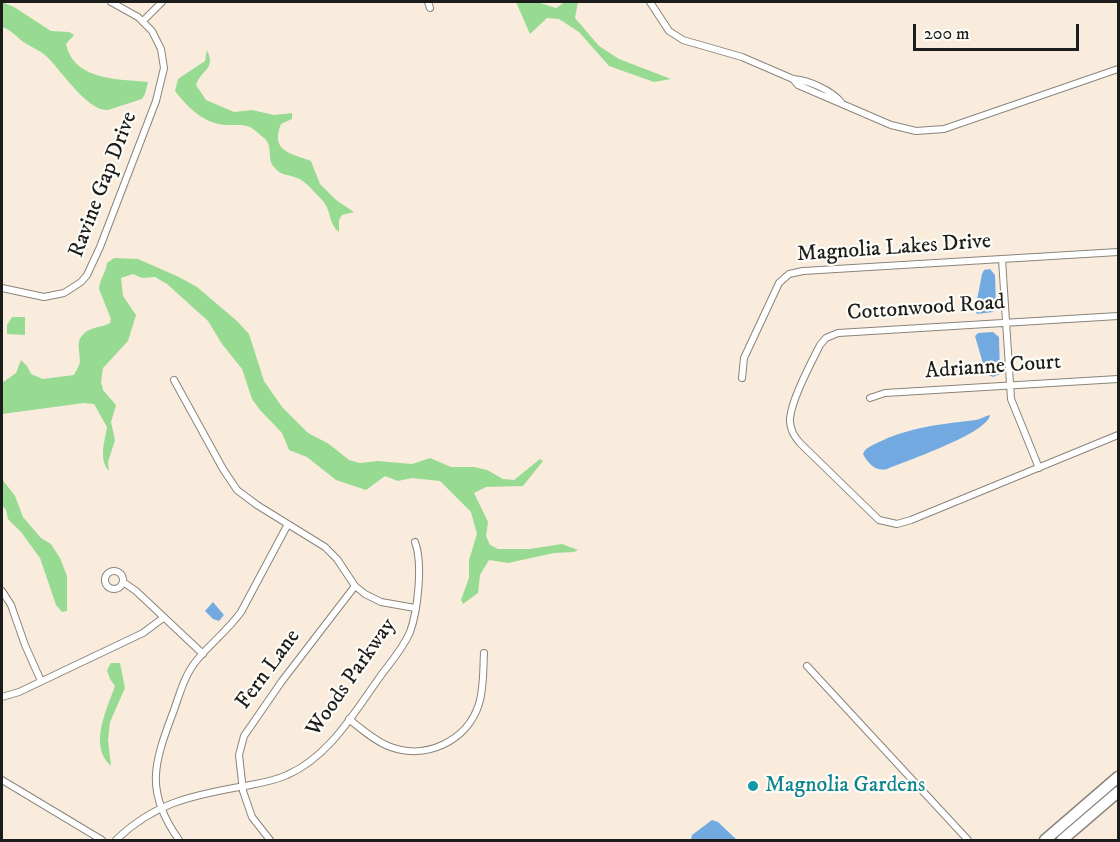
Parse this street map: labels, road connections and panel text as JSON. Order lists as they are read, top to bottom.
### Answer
{
  "streets": {
    "street": [
      "Ravine Gap Drive",
      "Magnolia Lakes Drive",
      "Cottonwood Road",
      "Adrianne Court",
      "Fern Lane",
      "Woods Parkway"
    ]
  },
  "crossings": [
    ["Fern Lane", "Woods Parkway"]
  ],
  "places": ["Magnolia Gardens"],
  "scale_bar": "200 m"
}
